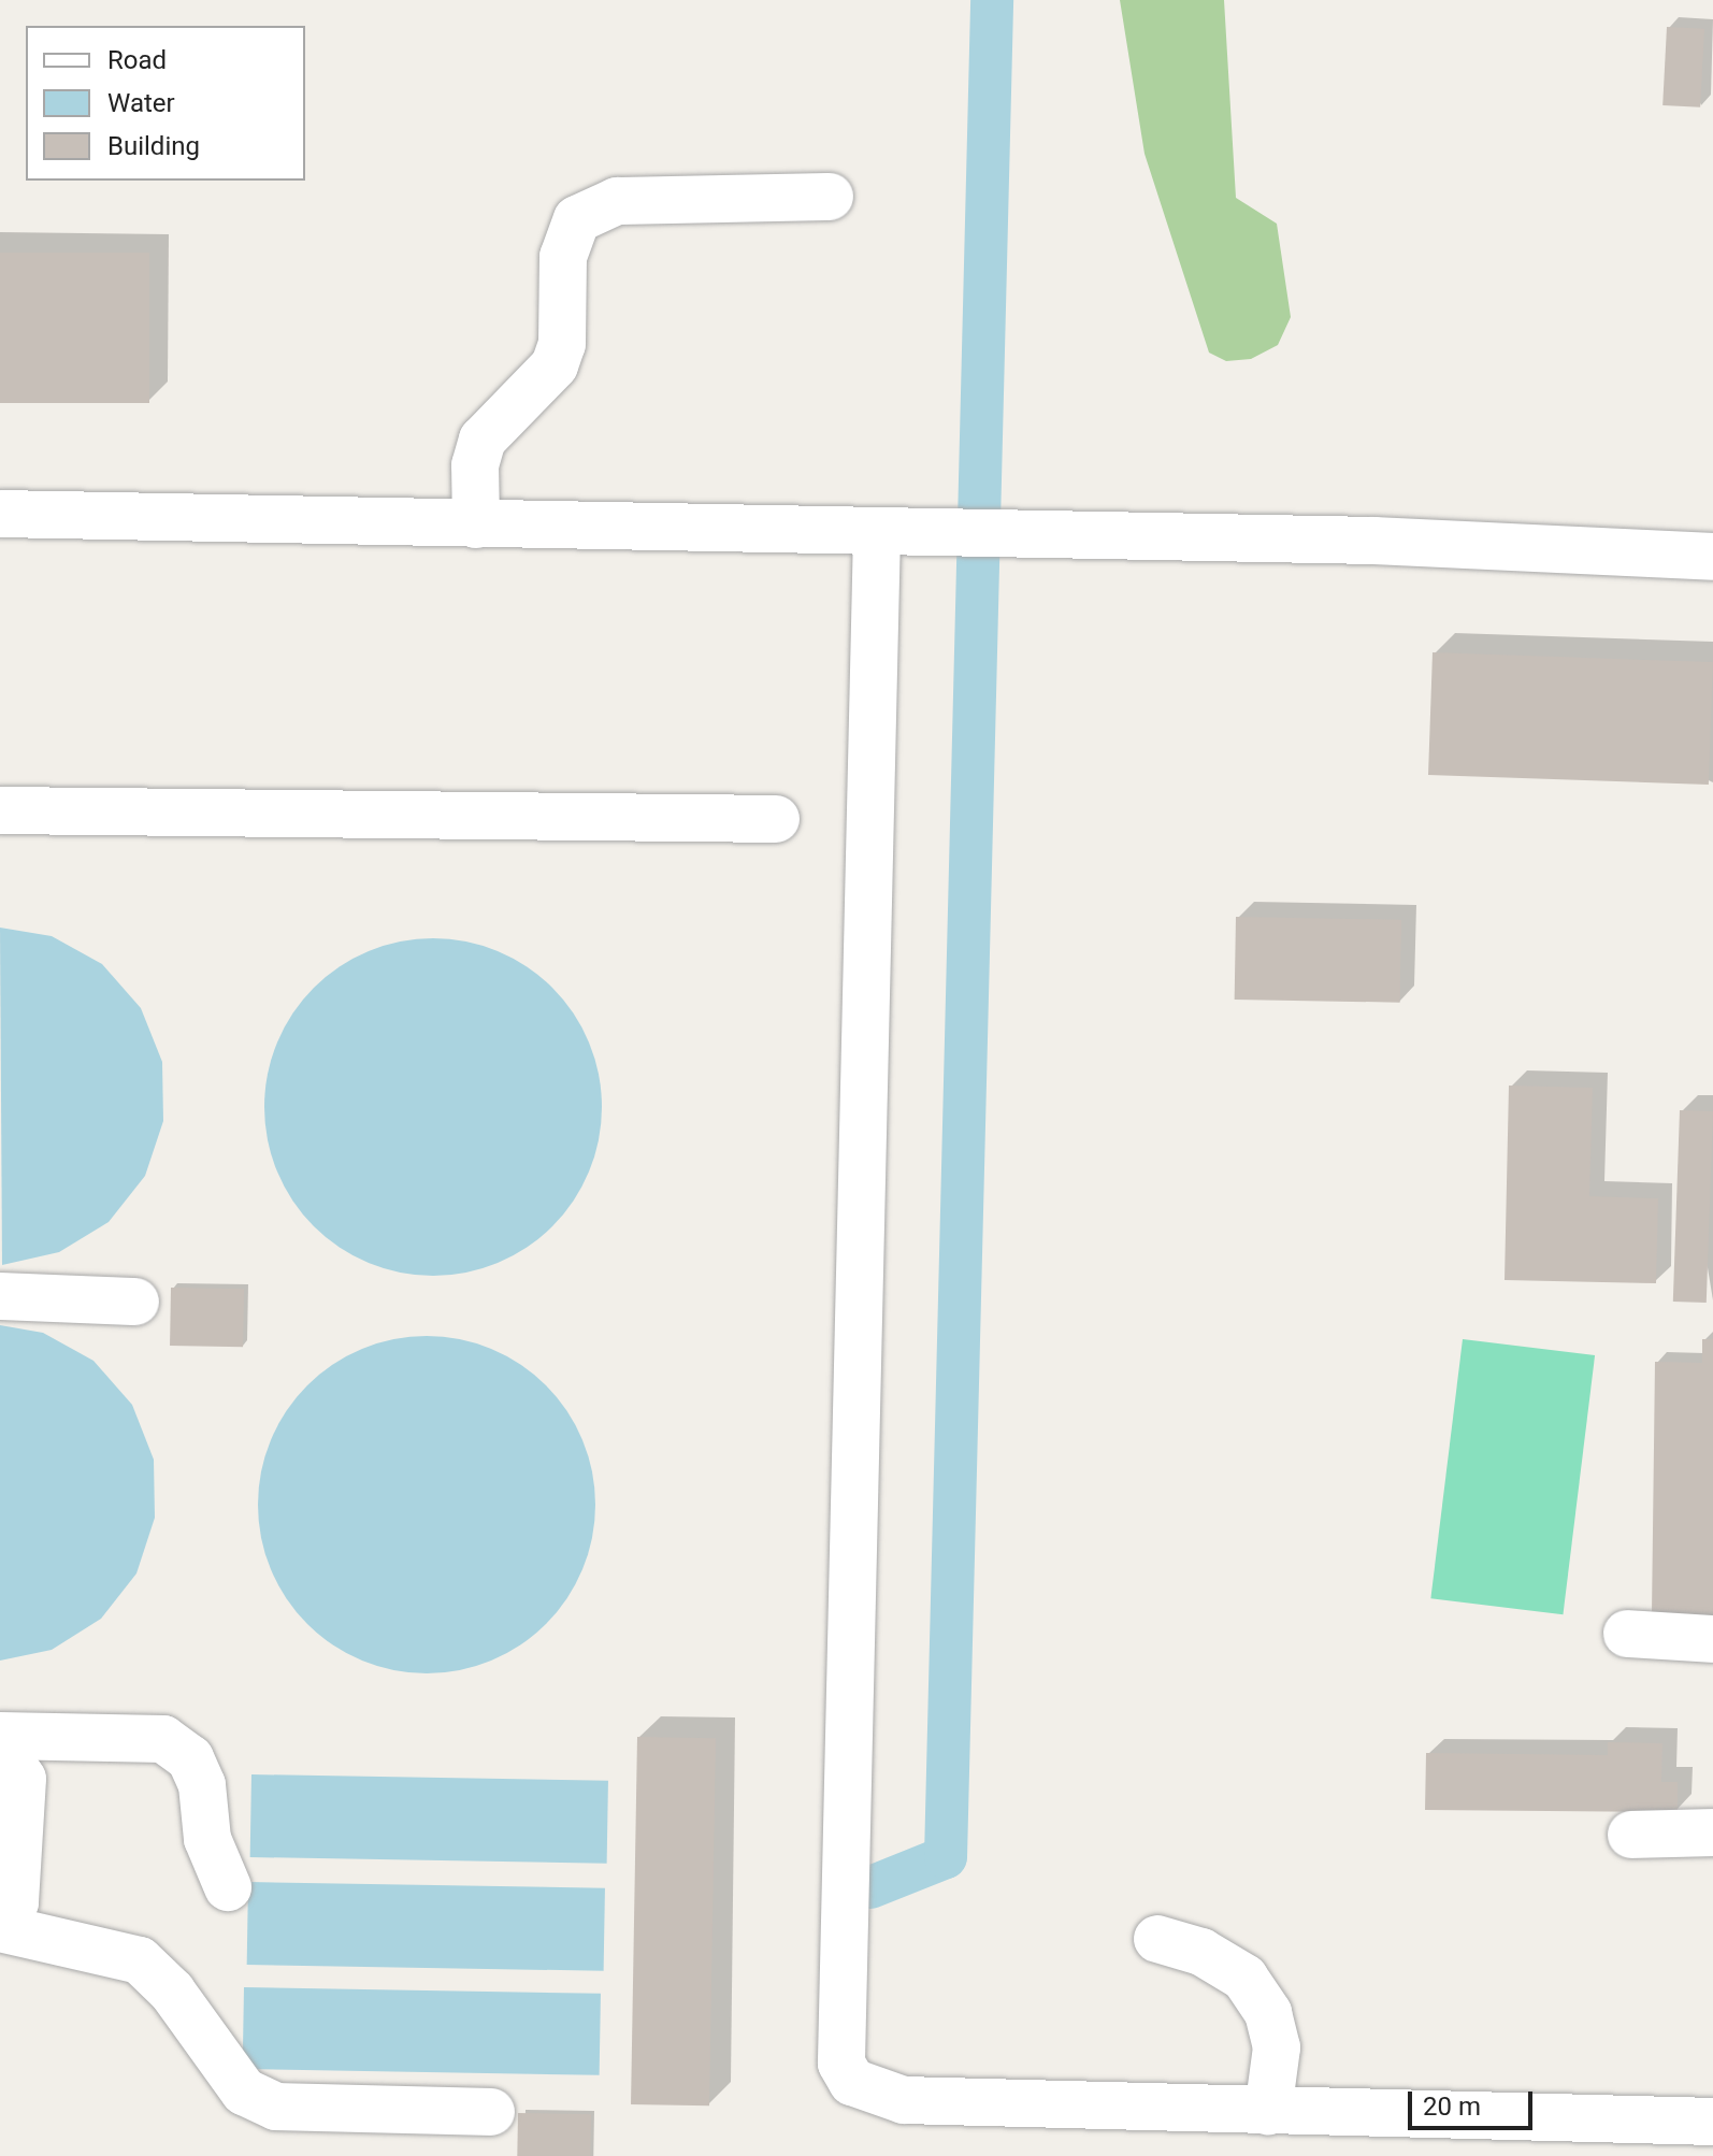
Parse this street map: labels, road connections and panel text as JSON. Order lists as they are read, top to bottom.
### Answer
{
  "legend": ["Road", "Water", "Building"],
  "scale_bar": "20 m"
}
